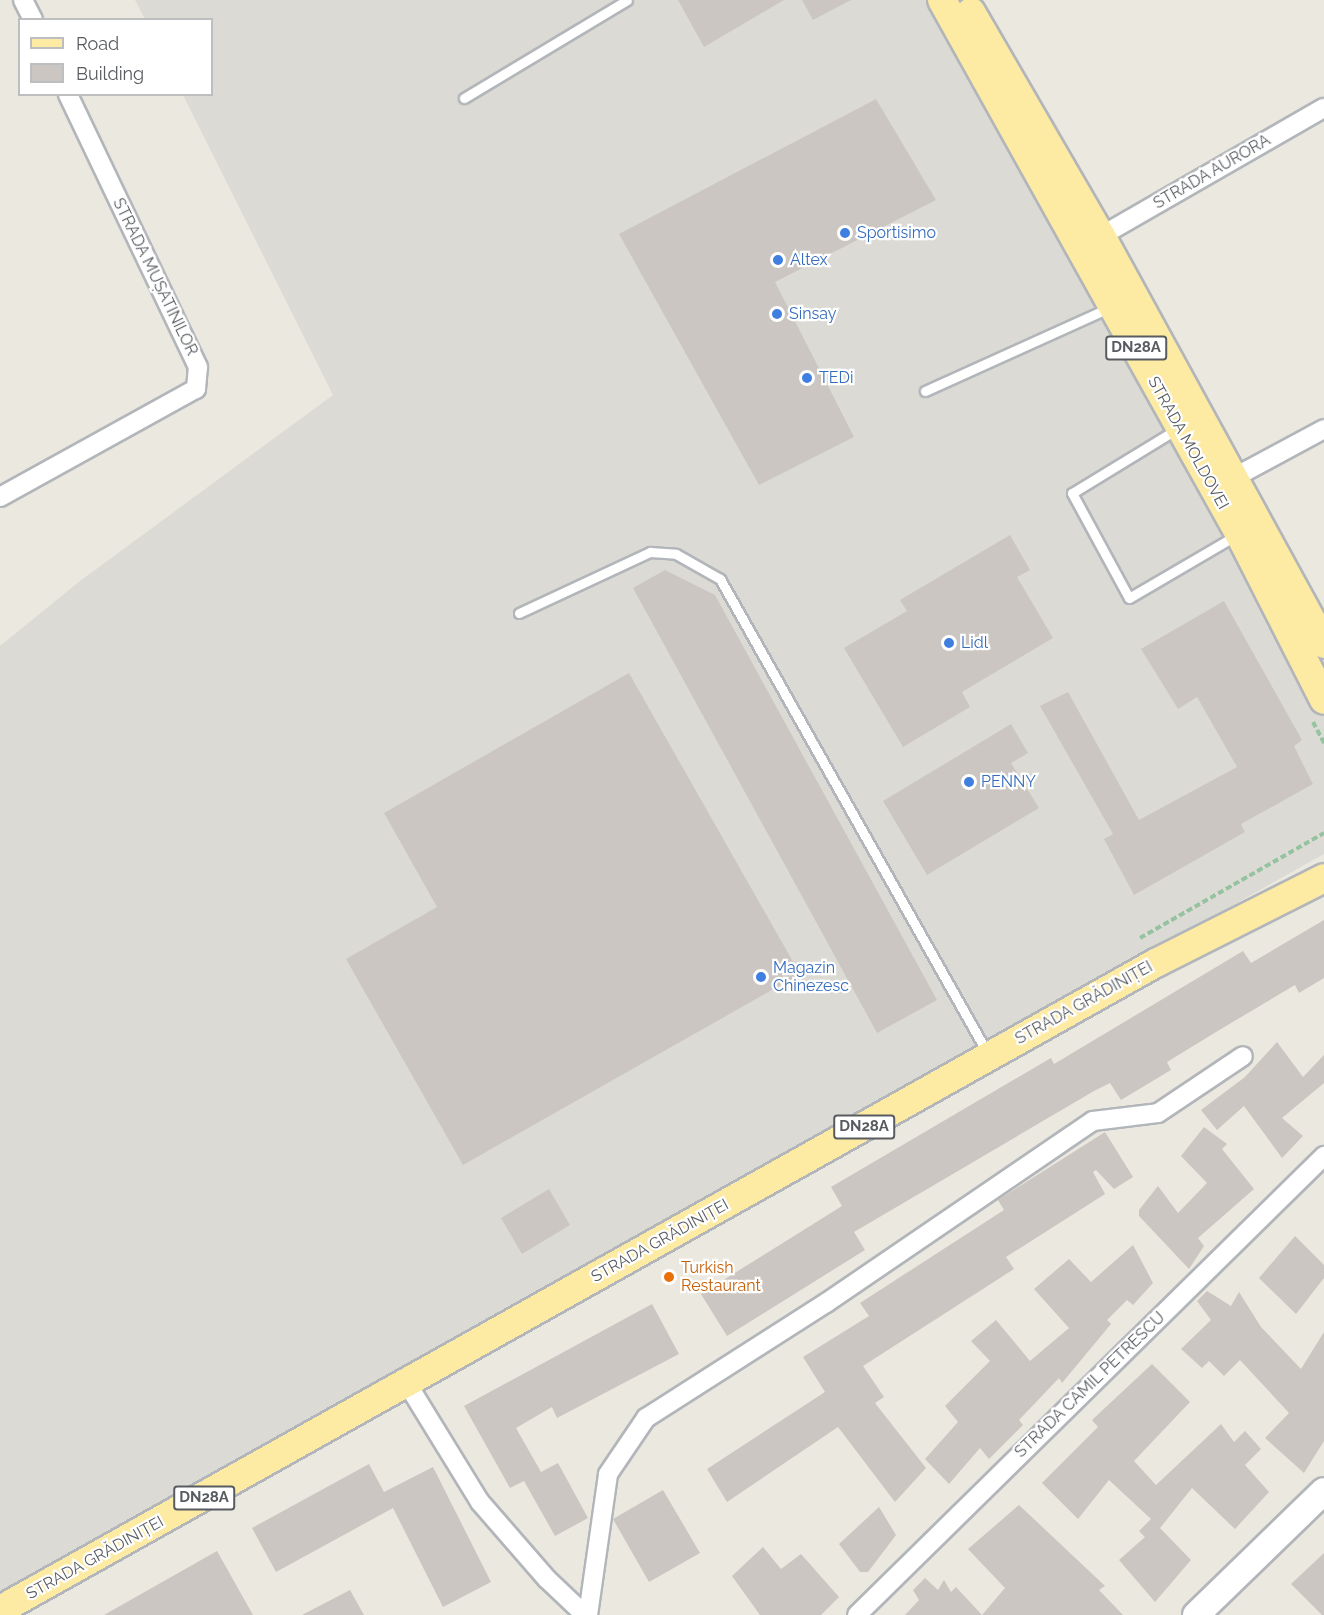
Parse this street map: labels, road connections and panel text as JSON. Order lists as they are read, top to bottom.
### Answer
{
  "streets": {
    "main road": ["DN28A", "STRADA MOLDOVEI", "STRADA GRĂDINIȚEI"],
    "street": ["STRADA AURORA", "STRADA MUȘATINILOR", "STRADA CAMIL PETRESCU"]
  },
  "crossings": [
    ["STRADA AURORA", "STRADA MOLDOVEI"]
  ],
  "places": [
    "Sportisimo",
    "Altex",
    "Sinsay",
    "TEDi",
    "Lidl",
    "PENNY",
    "Magazin Chinezesc",
    "Turkish Restaurant"
  ],
  "legend": ["Road", "Building"]
}
